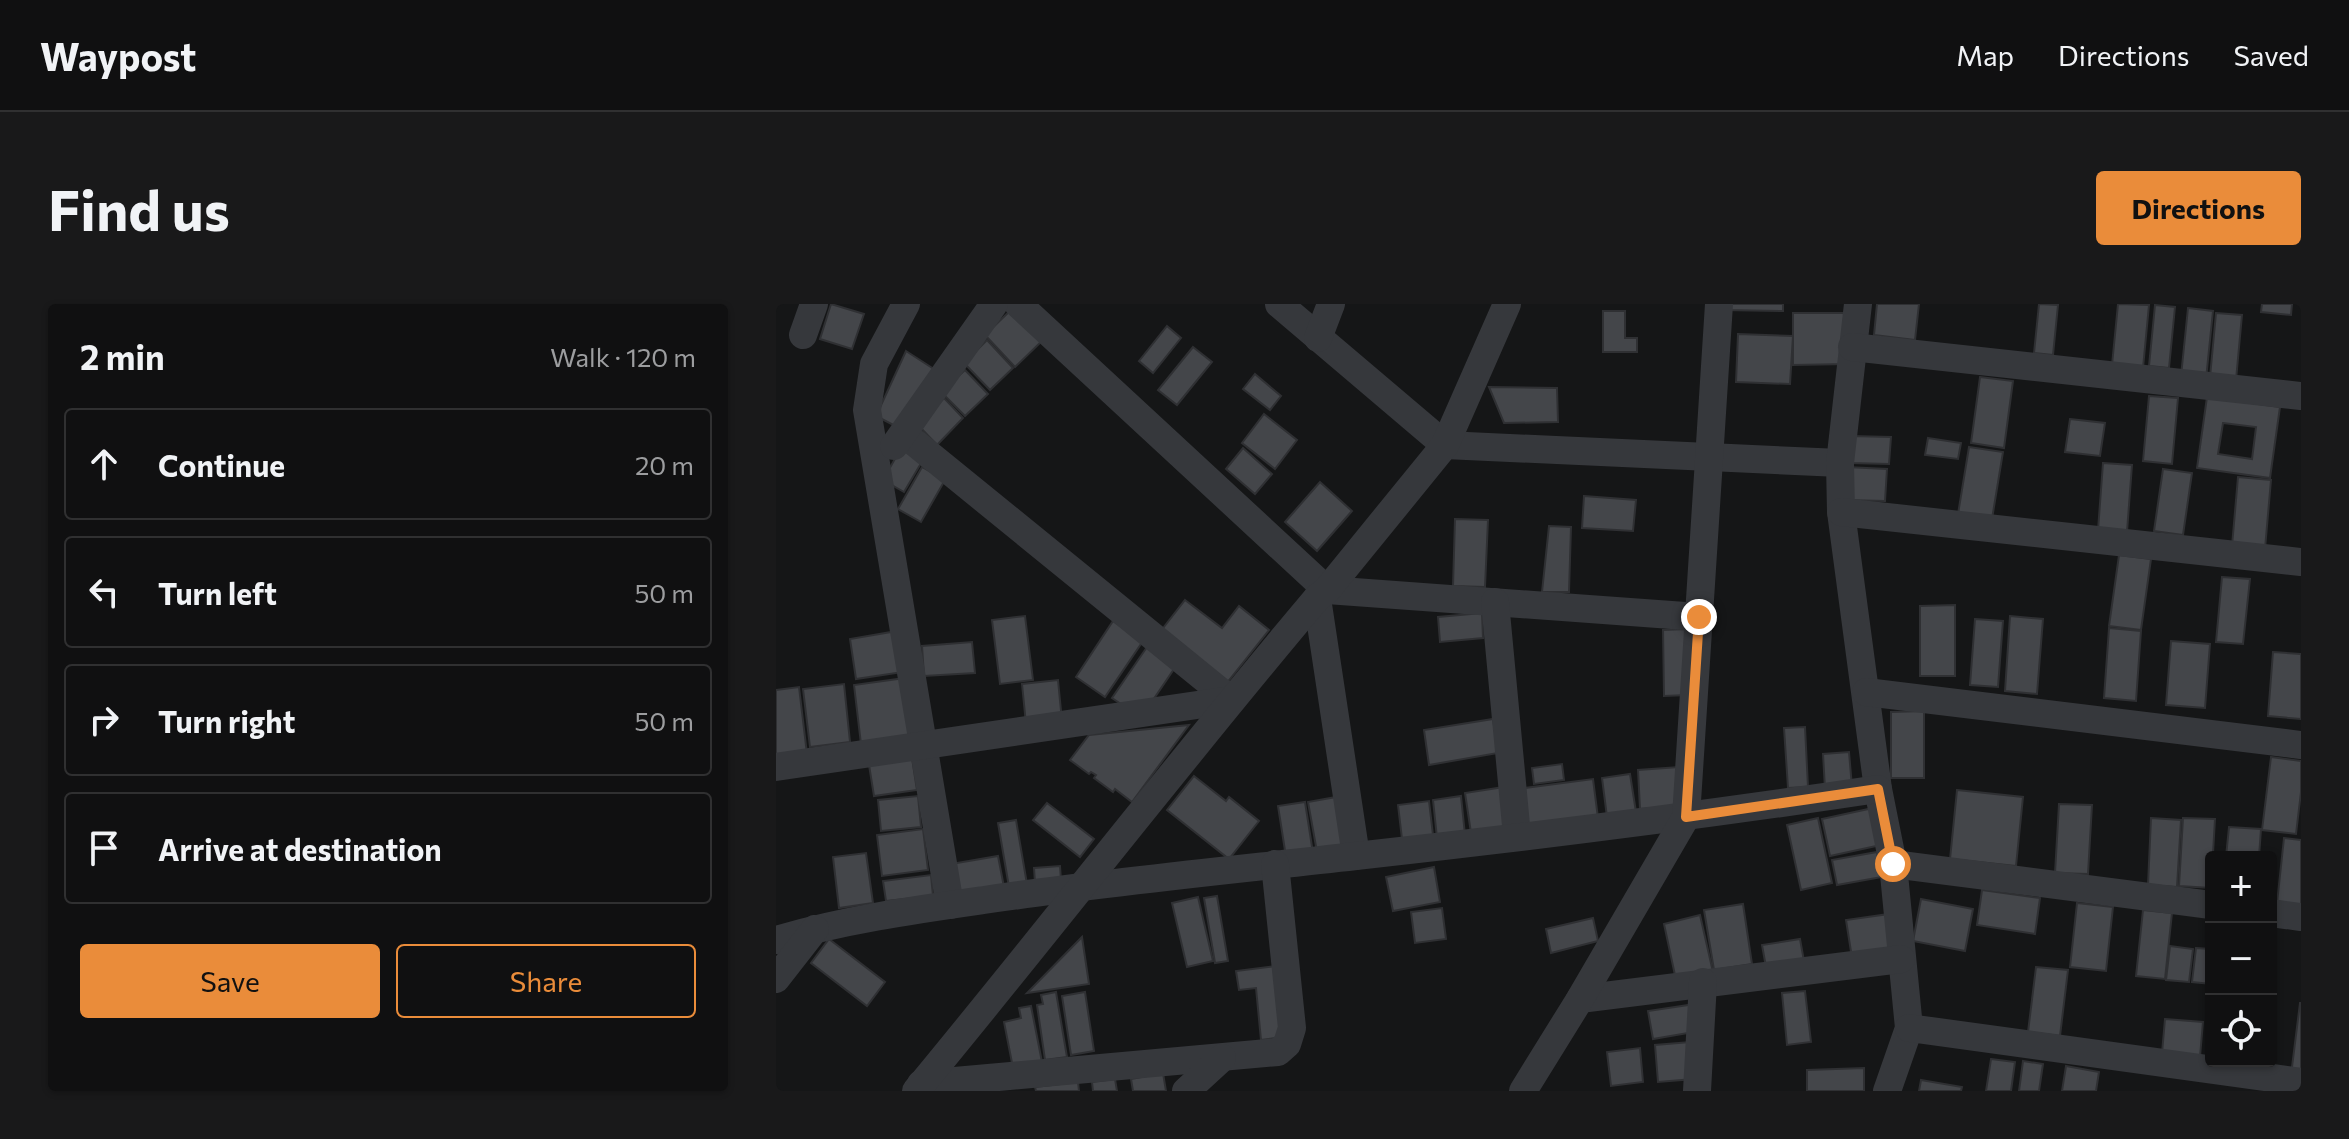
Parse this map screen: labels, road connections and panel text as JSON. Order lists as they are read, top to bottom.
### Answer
{
  "page": {
    "header": "Waypost",
    "nav": ["Map", "Directions", "Saved"],
    "buttons": [
      "Directions",
      ["Save", "Share"]
    ],
    "title": "Find us",
    "heading": ["2 min", "Walk · 120 m"],
    "list": [
      ["Continue", "20 m"],
      ["Turn left", "50 m"],
      ["Turn right", "50 m"],
      "Arrive at destination"
    ],
    "map_buttons": ["+", "−"]
  }
}
